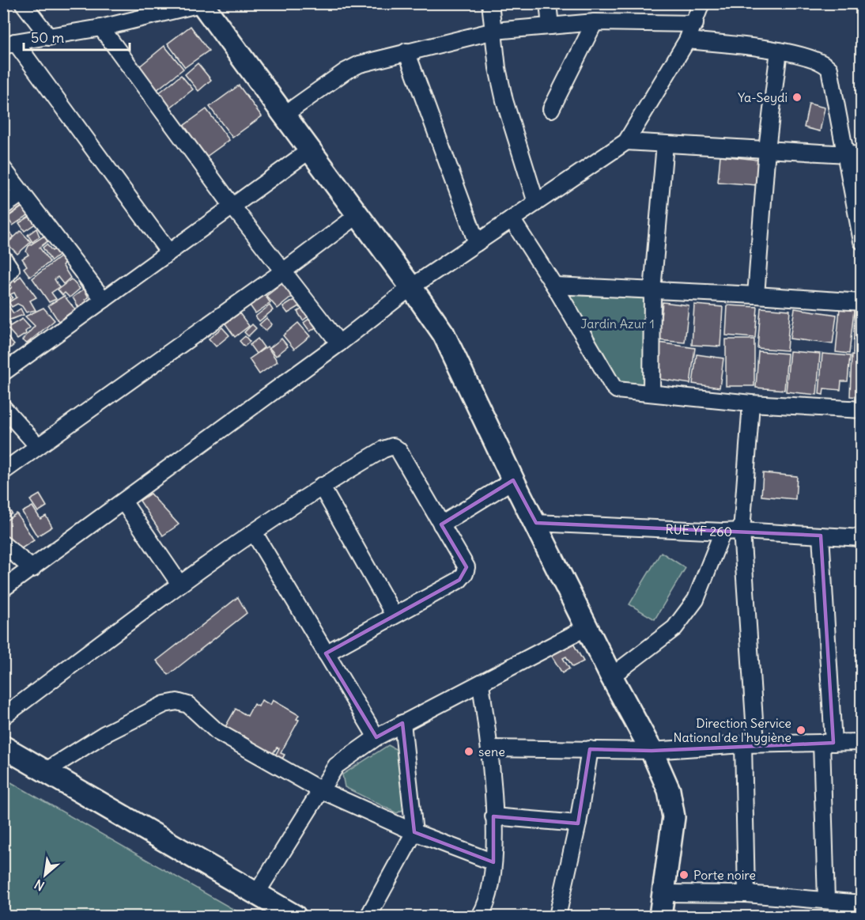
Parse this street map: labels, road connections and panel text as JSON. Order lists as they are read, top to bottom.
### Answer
{
  "streets": {
    "street": ["RUE YF 260"]
  },
  "parks": ["Jardin Azur 1"],
  "places": [
    "Ya-Seydi",
    "Direction Service National de l'hygiène",
    "sene",
    "Porte noire"
  ],
  "scale_bar": "50 m",
  "north": "bottom left"
}
